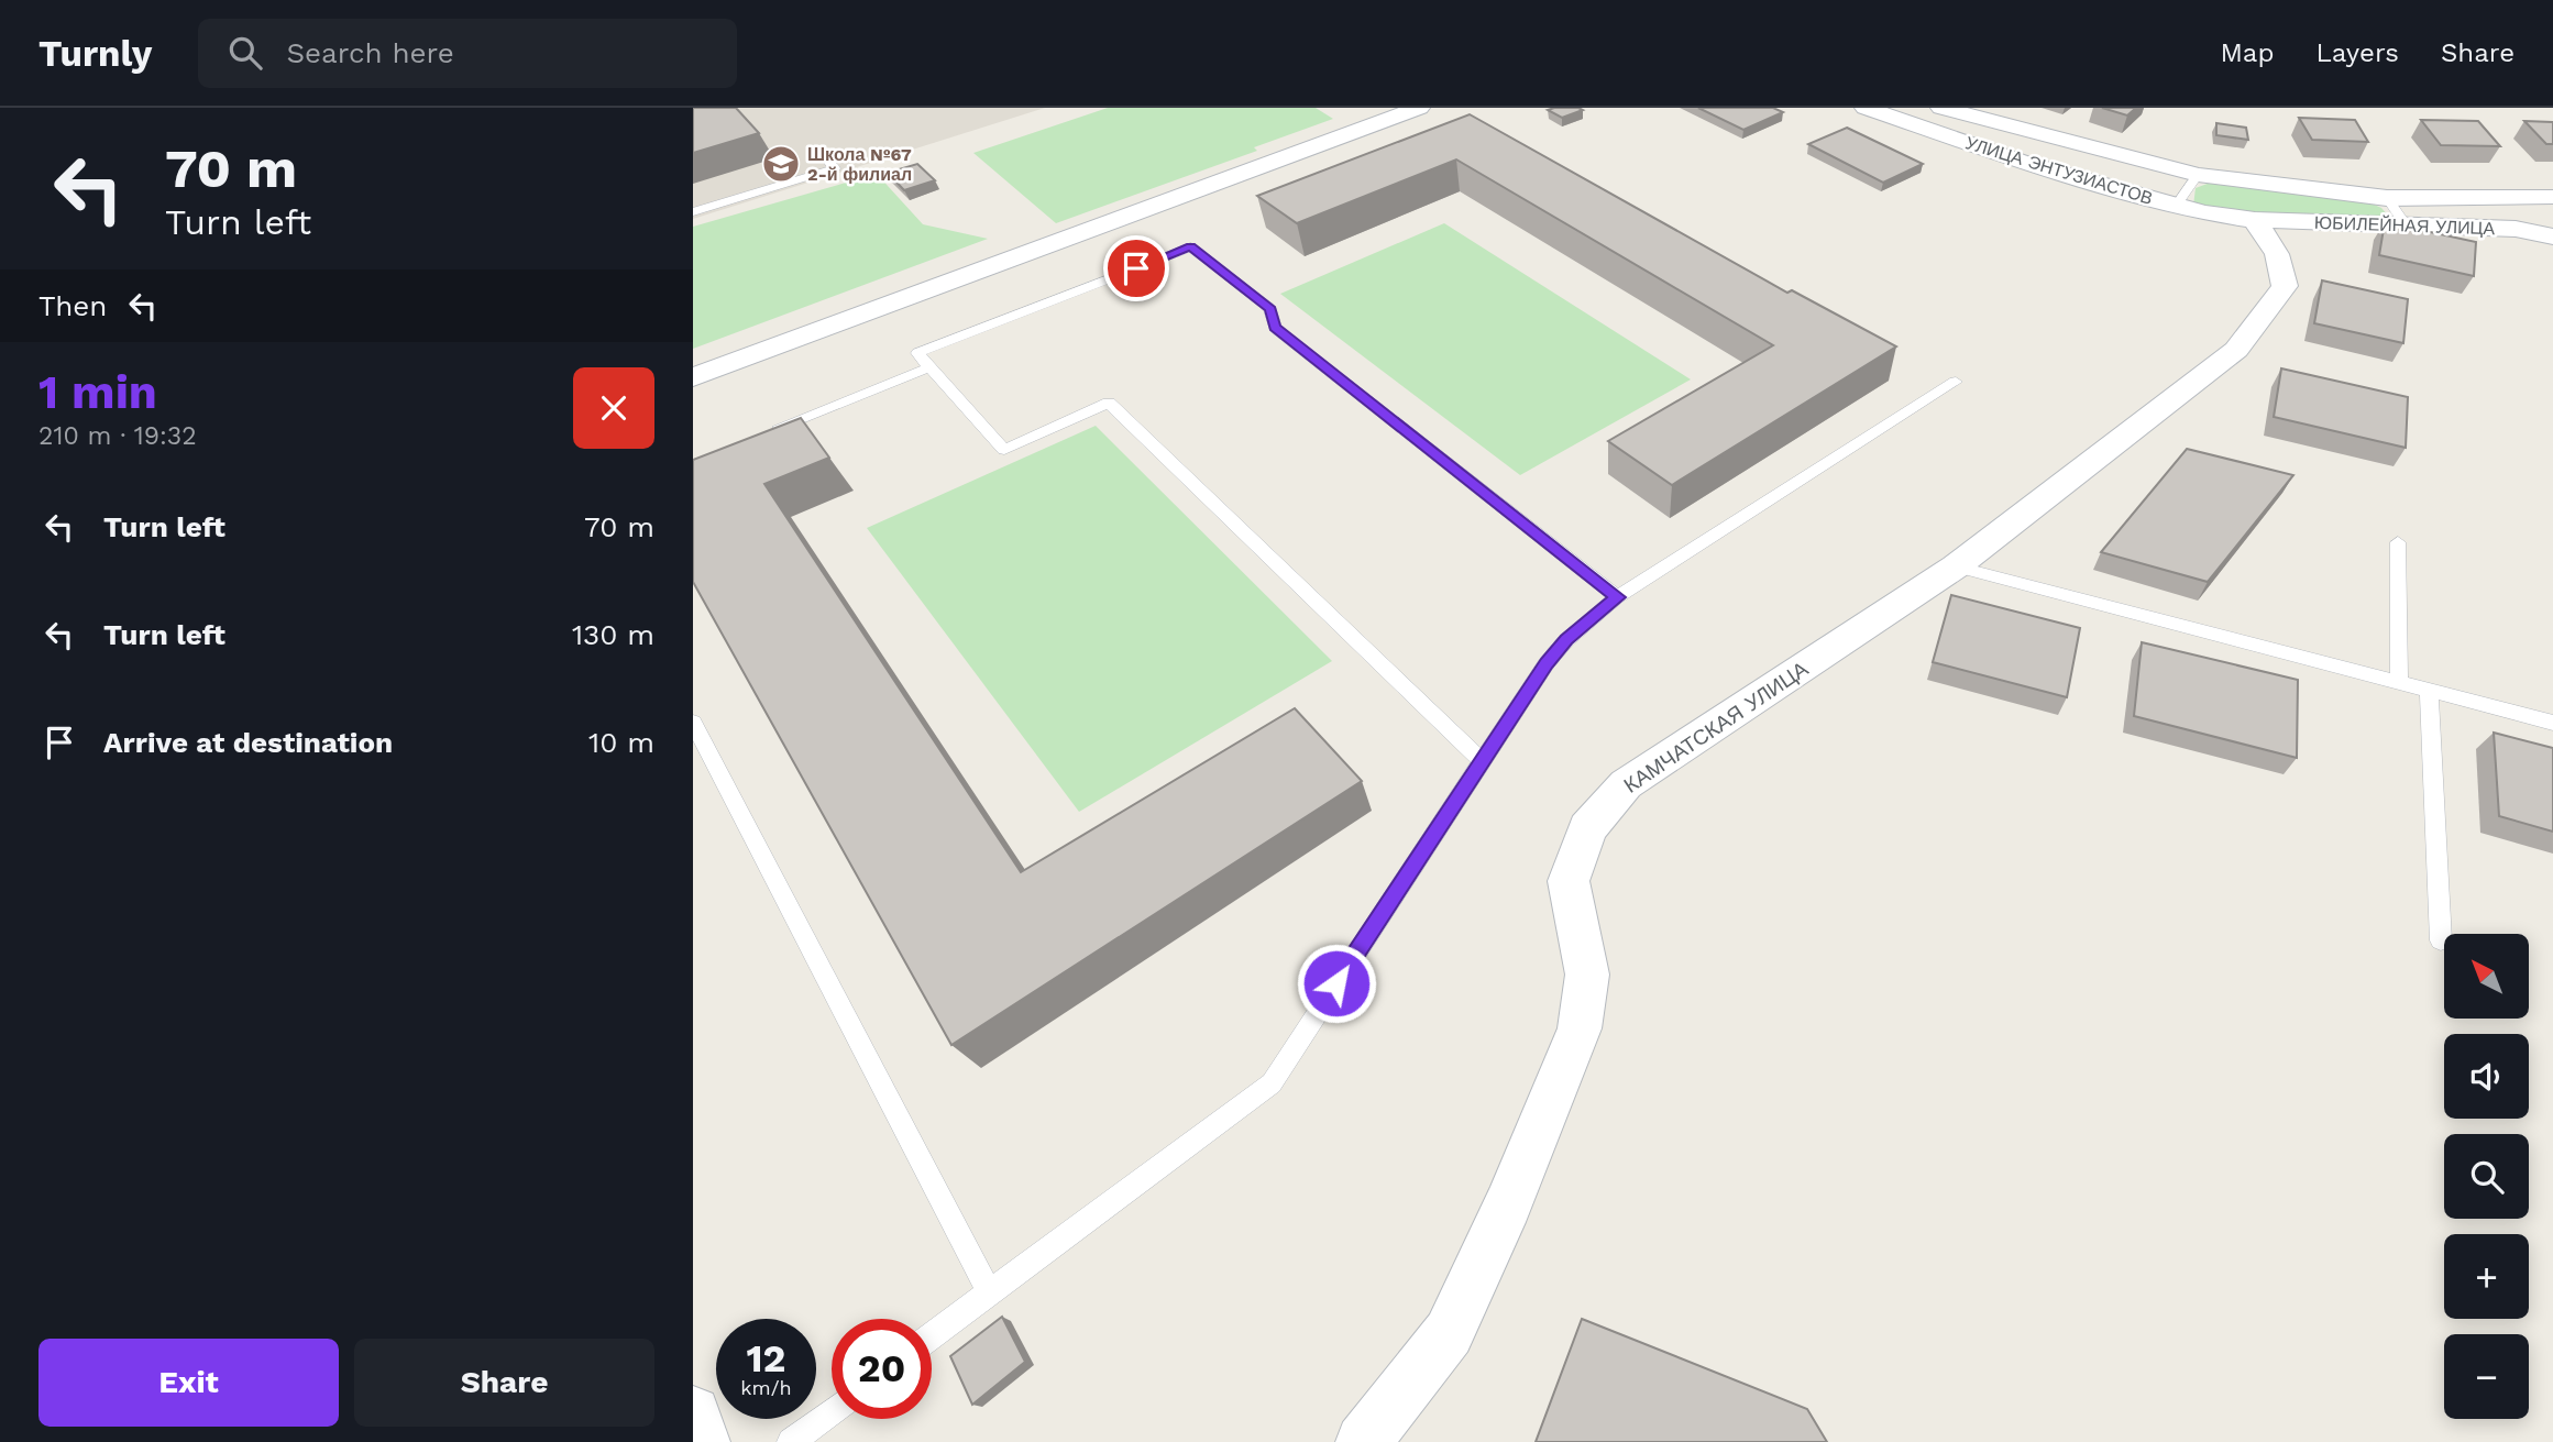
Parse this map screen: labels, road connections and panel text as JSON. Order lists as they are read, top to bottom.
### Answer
{
  "streets": {
    "street": ["УЛИЦА ЭНТУЗИАСТОВ", "ЮБИЛЕЙНАЯ УЛИЦА", "КАМЧАТСКАЯ УЛИЦА"]
  },
  "crossings": [
    ["УЛИЦА ЭНТУЗИАСТОВ", "ЮБИЛЕЙНАЯ УЛИЦА"],
    ["УЛИЦА ЭНТУЗИАСТОВ", "КАМЧАТСКАЯ УЛИЦА"],
    ["ЮБИЛЕЙНАЯ УЛИЦА", "КАМЧАТСКАЯ УЛИЦА"]
  ],
  "places": {
    "school or university": ["Школа №67 2-й филиал"]
  },
  "north": "top left",
  "page": {
    "header": "Turnly",
    "search": "Search here",
    "nav": ["Map", "Layers", "Share"],
    "turn": ["70 m", "Turn left"],
    "then": "Then",
    "heading": ["1 min", "210 m · 19:32"],
    "list": [
      {
        "name": "Turn left",
        "value": "70 m"
      },
      {
        "name": "Turn left",
        "value": "130 m"
      },
      {
        "name": "Arrive at destination",
        "value": "10 m"
      }
    ],
    "map_buttons": ["+", "−"],
    "speed": "12 km/h",
    "limit": "20",
    "buttons": ["Exit", "Share"]
  }
}
